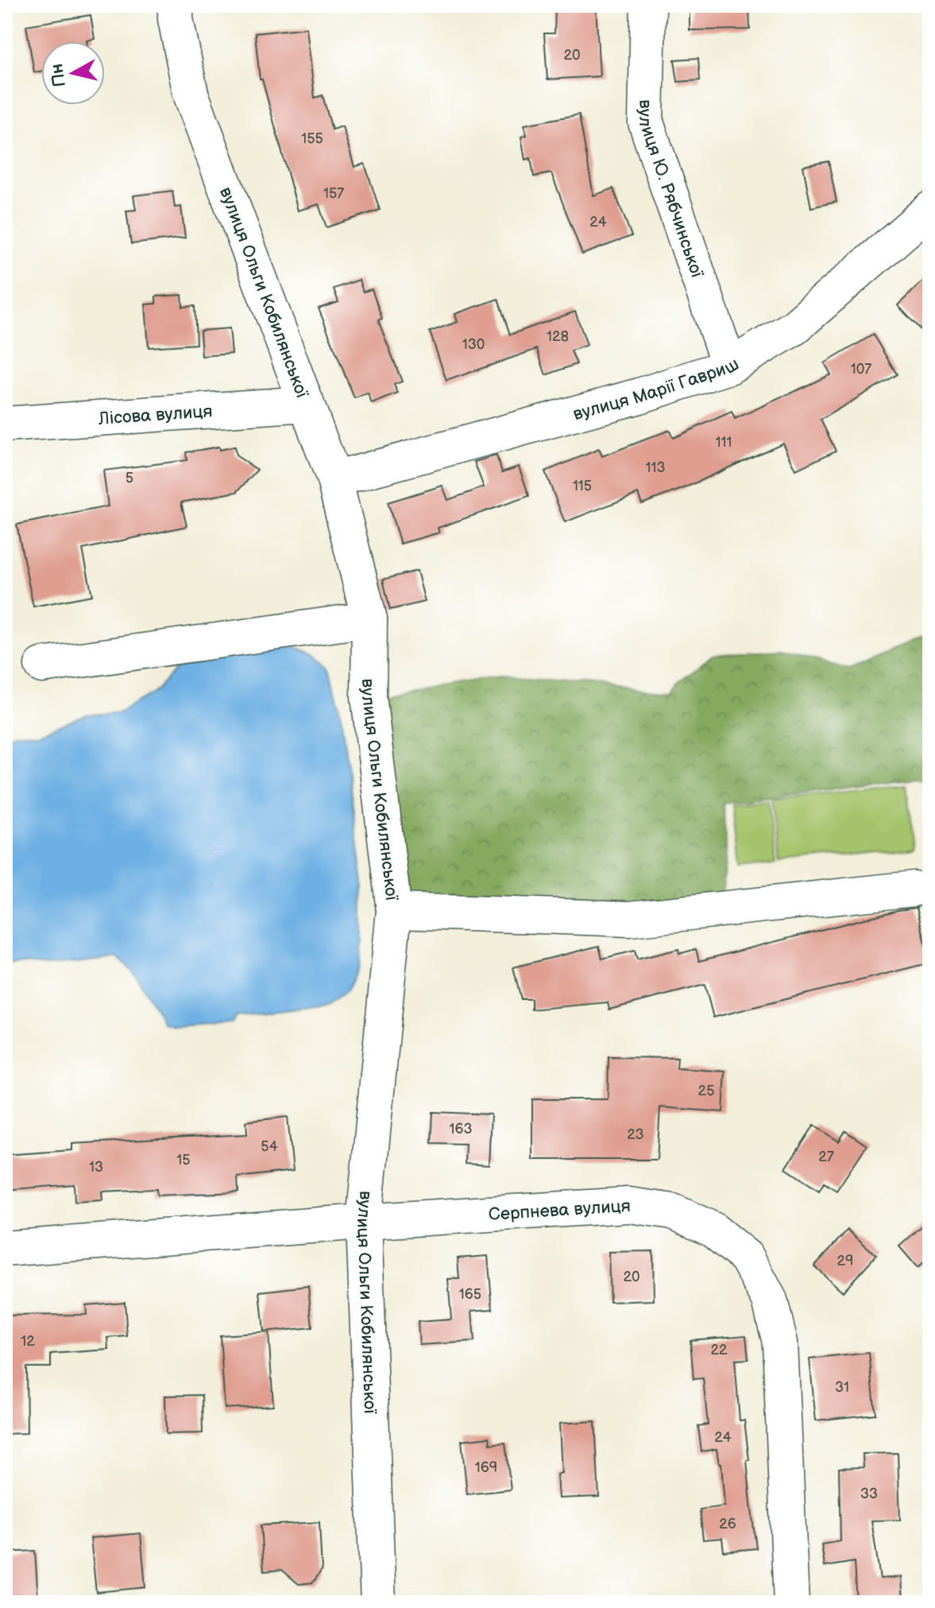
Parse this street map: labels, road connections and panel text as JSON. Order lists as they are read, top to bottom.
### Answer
{
  "streets": {
    "street": [
      "вулиця Ю. Рябчинської",
      "вулиця Ольги Кобилянської",
      "вулиця Марії Гавриш",
      "Лісова вулиця",
      "Серпнева вулиця"
    ]
  },
  "crossings": [
    ["вулиця Ю. Рябчинської", "вулиця Марії Гавриш"],
    ["вулиця Ольги Кобилянської", "вулиця Марії Гавриш"],
    ["вулиця Ольги Кобилянської", "Лісова вулиця"],
    ["вулиця Ольги Кобилянської", "Серпнева вулиця"]
  ],
  "house_numbers": [
    "20",
    "155",
    "157",
    "24",
    "128",
    "130",
    "107",
    "111",
    "113",
    "5",
    "115",
    "25",
    "163",
    "23",
    "54",
    "27",
    "15",
    "13",
    "29",
    "20",
    "165",
    "12",
    "22",
    "31",
    "24",
    "169",
    "33",
    "26"
  ],
  "north": "left"
}
